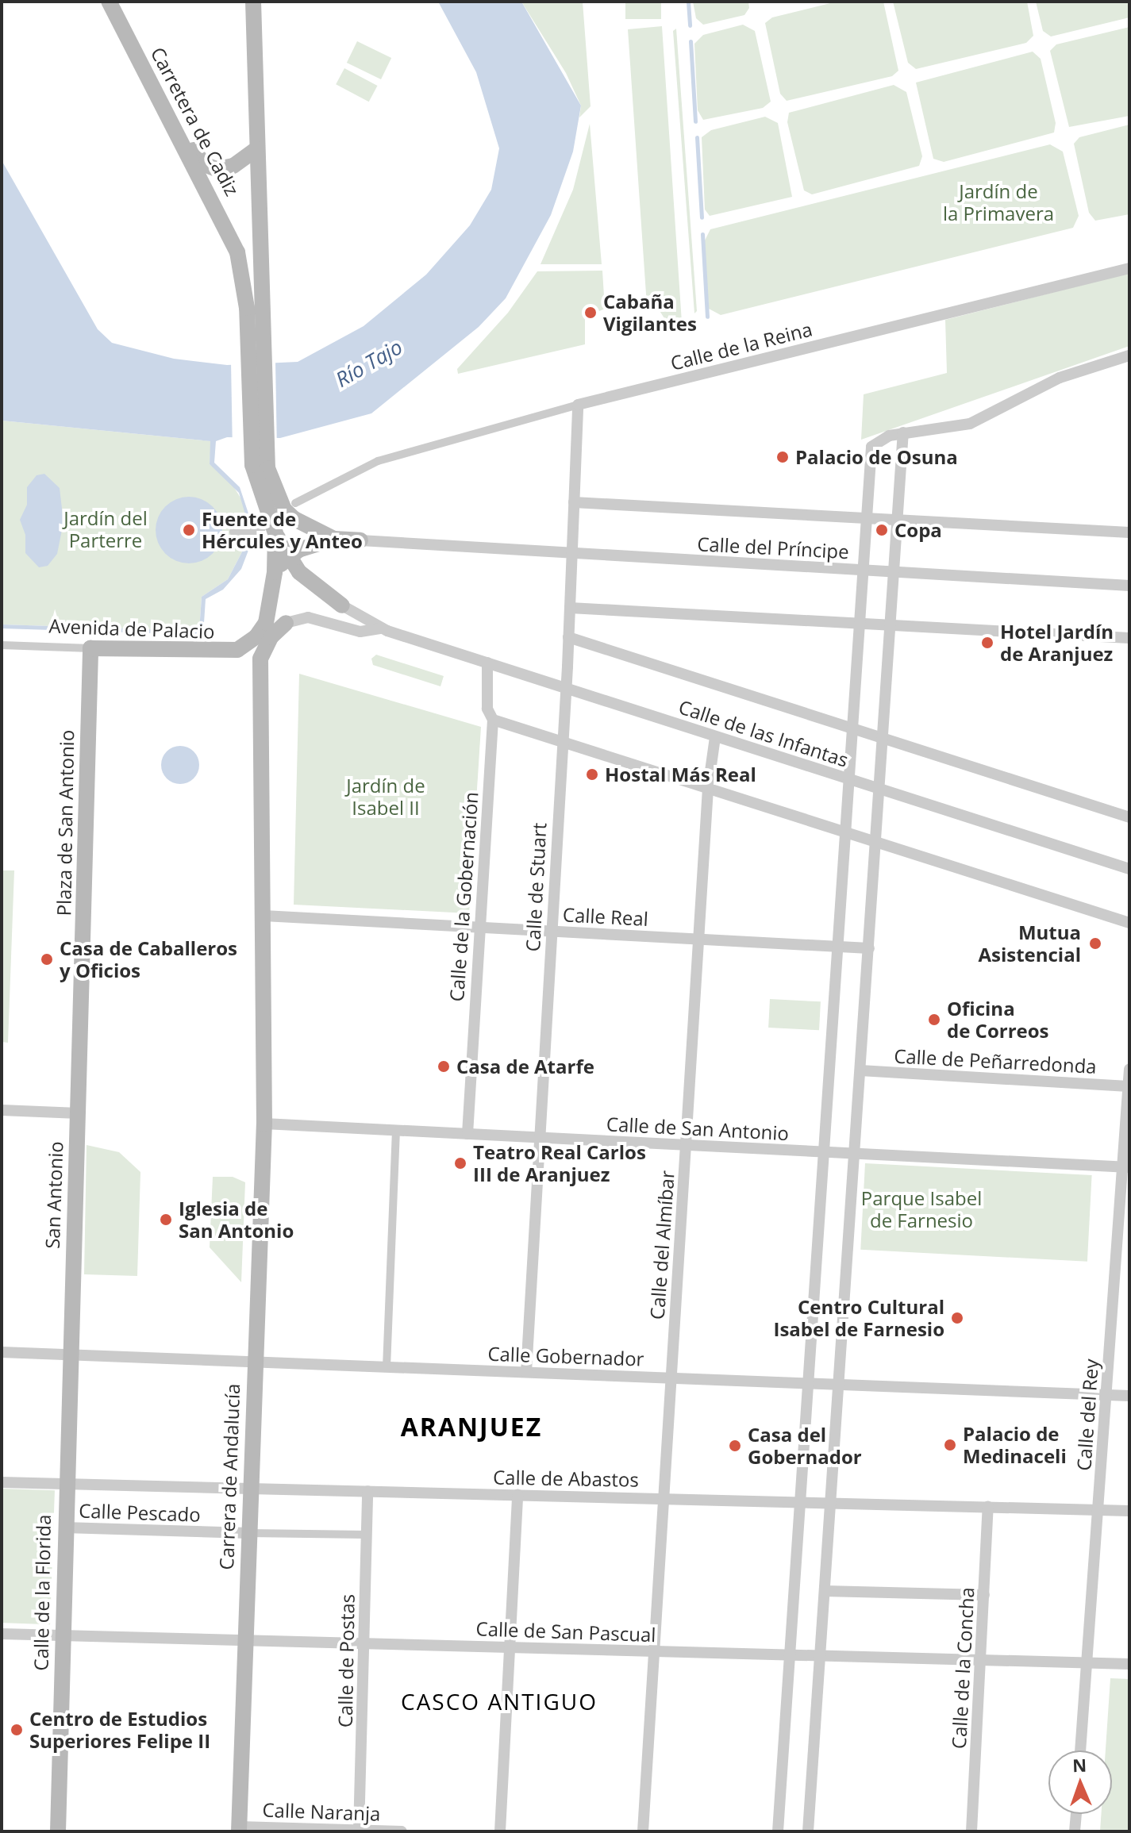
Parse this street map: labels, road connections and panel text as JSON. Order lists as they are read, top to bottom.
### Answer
{
  "streets": {
    "main road": [
      "Carretera de Cadiz",
      "Avenida de Palacio",
      "Plaza de San Antonio",
      "San Antonio",
      "Carrera de Andalucía",
      "Calle de la Florida"
    ],
    "street": [
      "Calle de la Reina",
      "Calle del Príncipe",
      "Calle de las Infantas",
      "Calle de Stuart",
      "Calle de la Gobernación",
      "Calle Real",
      "Calle de Peñarredonda",
      "Calle de San Antonio",
      "Calle del Almíbar",
      "Calle Gobernador",
      "Calle del Rey",
      "Calle de Abastos",
      "Calle Pescado",
      "Calle de San Pascual",
      "Calle de Postas",
      "Calle de la Concha",
      "Calle Naranja"
    ]
  },
  "crossings": [
    ["Calle de la Reina", "Calle de Stuart"],
    ["Calle del Príncipe", "Calle de Stuart"],
    ["Avenida de Palacio", "Plaza de San Antonio"],
    ["Calle de las Infantas", "Calle de Stuart"],
    ["Calle de las Infantas", "Calle de la Gobernación"],
    ["Calle de las Infantas", "Calle del Almíbar"],
    ["Plaza de San Antonio", "San Antonio"],
    ["Calle de Stuart", "Calle Real"],
    ["Calle de Stuart", "Calle de San Antonio"],
    ["Calle de Stuart", "Calle Gobernador"],
    ["Calle de la Gobernación", "Calle Real"],
    ["Calle de la Gobernación", "Calle de San Antonio"],
    ["Calle Real", "Calle del Almíbar"],
    ["Calle de Peñarredonda", "Calle del Rey"],
    ["Calle de San Antonio", "Calle del Almíbar"],
    ["Calle de San Antonio", "Calle del Rey"],
    ["Calle de San Antonio", "Carrera de Andalucía"],
    ["San Antonio", "Calle Gobernador"],
    ["San Antonio", "Calle de la Florida"],
    ["Calle del Almíbar", "Calle Gobernador"],
    ["Calle del Almíbar", "Calle de Abastos"],
    ["Calle del Almíbar", "Calle de San Pascual"],
    ["Calle Gobernador", "Calle del Rey"],
    ["Calle Gobernador", "Carrera de Andalucía"],
    ["Calle Gobernador", "Calle de la Florida"],
    ["Calle del Rey", "Calle de Abastos"],
    ["Calle del Rey", "Calle de San Pascual"],
    ["Carrera de Andalucía", "Calle de Abastos"],
    ["Carrera de Andalucía", "Calle Pescado"],
    ["Carrera de Andalucía", "Calle de San Pascual"],
    ["Carrera de Andalucía", "Calle Naranja"],
    ["Calle de Abastos", "Calle de la Florida"],
    ["Calle de Abastos", "Calle de Postas"],
    ["Calle de Abastos", "Calle de la Concha"],
    ["Calle Pescado", "Calle de la Florida"],
    ["Calle Pescado", "Calle de Postas"],
    ["Calle de la Florida", "Calle de San Pascual"],
    ["Calle de San Pascual", "Calle de Postas"],
    ["Calle de San Pascual", "Calle de la Concha"],
    ["Calle de Postas", "Calle Naranja"]
  ],
  "districts": ["ARANJUEZ", "CASCO ANTIGUO"],
  "water": ["Río Tajo"],
  "parks": [
    "Jardín de la Primavera",
    "Jardín del Parterre",
    "Jardín de Isabel II",
    "Parque Isabel de Farnesio"
  ],
  "places": [
    "Cabaña Vigilantes",
    "Palacio de Osuna",
    "Fuente de Hércules y Anteo",
    "Copa",
    "Hotel Jardín de Aranjuez",
    "Hostal Más Real",
    "Mutua Asistencial",
    "Casa de Caballeros y Oficios",
    "Oficina de Correos",
    "Casa de Atarfe",
    "Teatro Real Carlos III de Aranjuez",
    "Iglesia de San Antonio",
    "Centro Cultural Isabel de Farnesio",
    "Palacio de Medinaceli",
    "Casa del Gobernador",
    "Centro de Estudios Superiores Felipe II"
  ],
  "north": "top"
}
